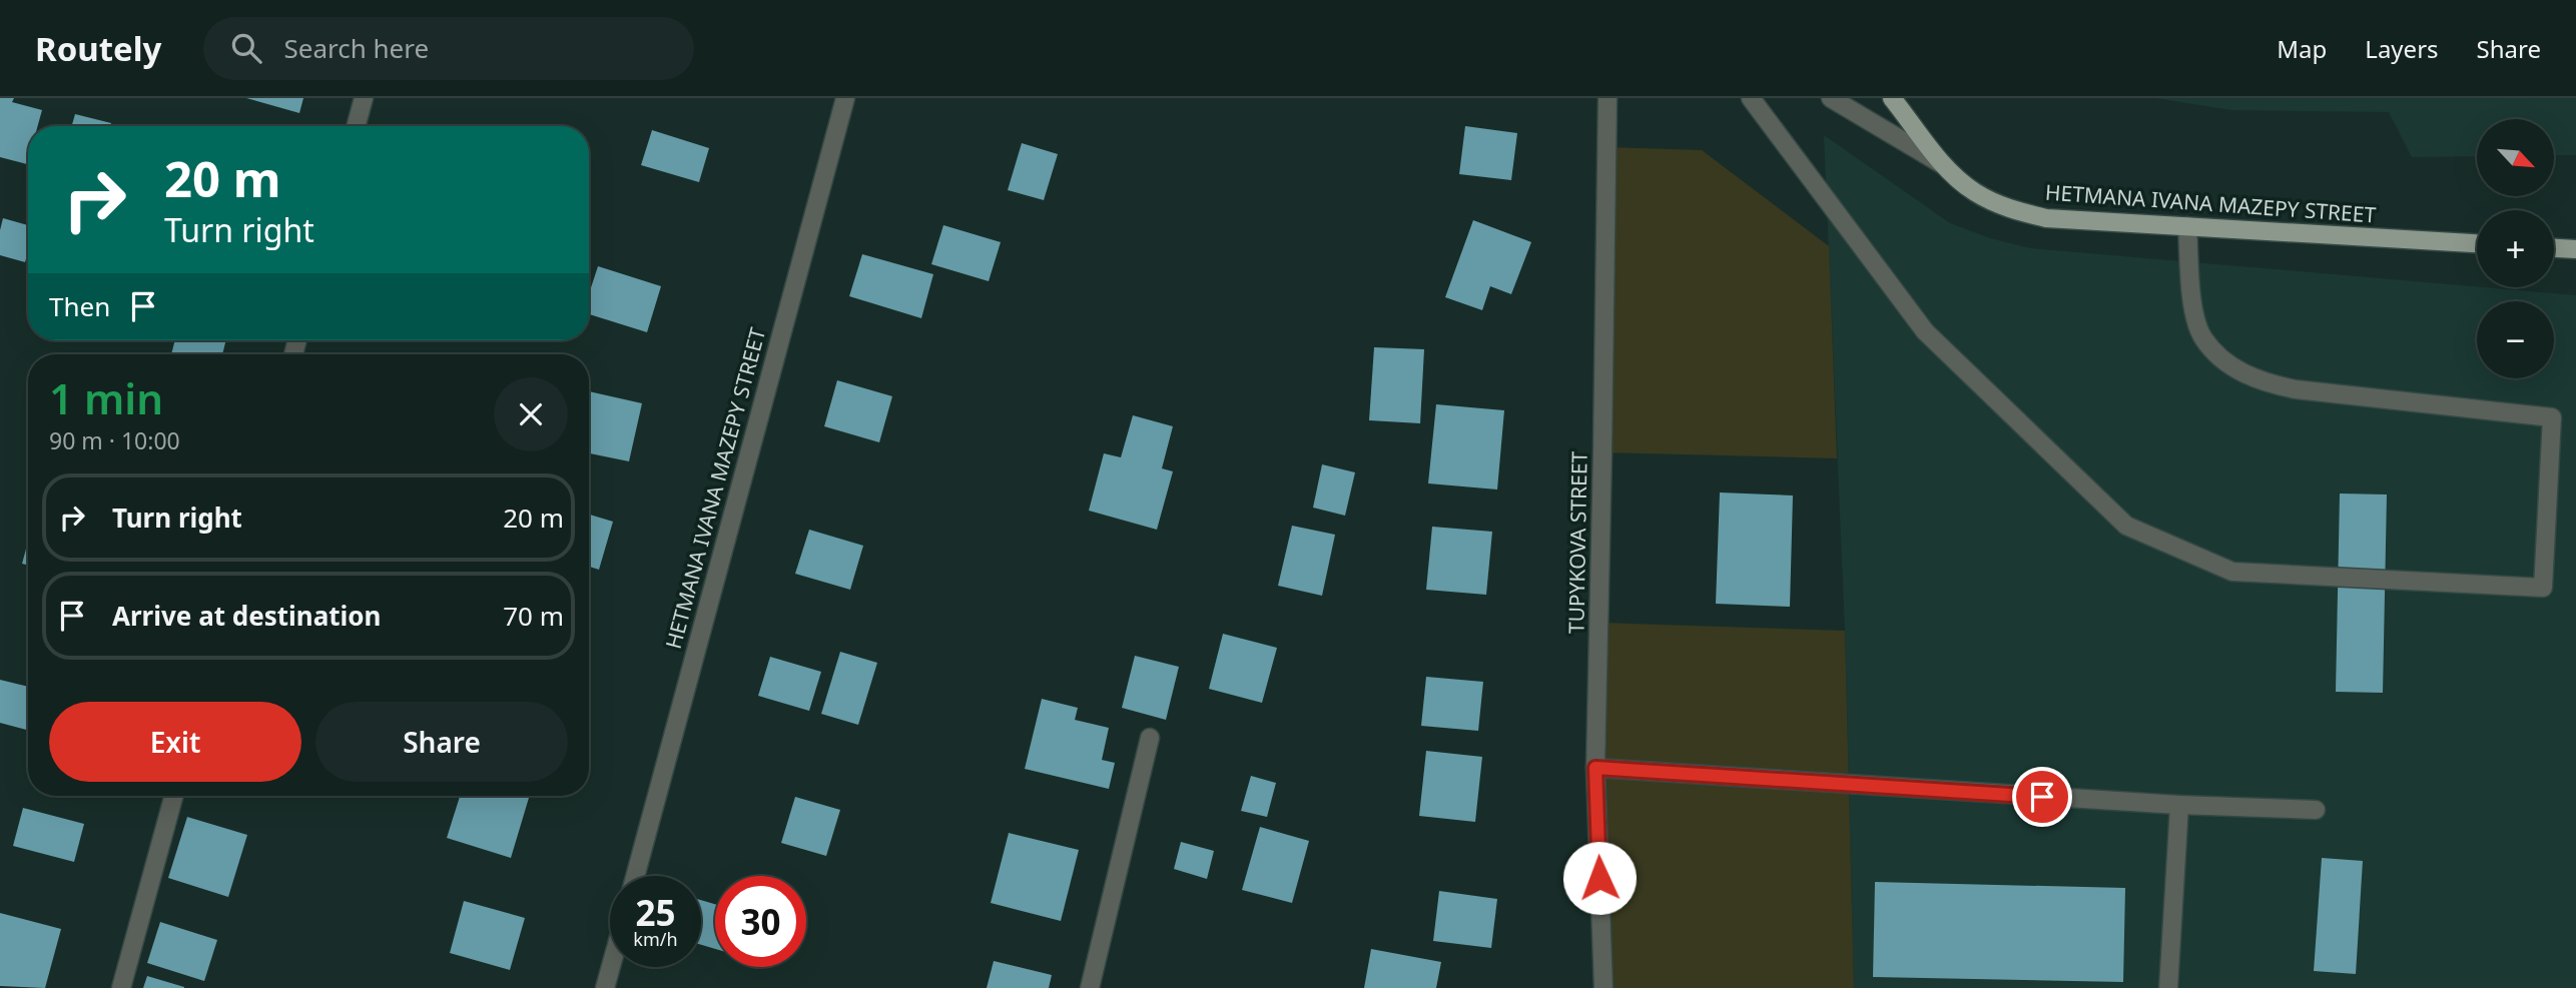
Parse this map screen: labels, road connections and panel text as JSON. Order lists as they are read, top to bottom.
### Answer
{
  "streets": {
    "main road": ["HETMANA IVANA MAZEPY STREET"],
    "street": ["TUPYKOVA STREET"]
  },
  "north": "bottom right",
  "page": {
    "header": "Routely",
    "search": "Search here",
    "nav": ["Map", "Layers", "Share"],
    "map_buttons": ["+", "−"],
    "turn": ["20 m", "Turn right"],
    "then": "Then",
    "heading": ["1 min", "90 m · 10:00"],
    "list": [
      {
        "name": "Turn right",
        "value": "20 m"
      },
      {
        "name": "Arrive at destination",
        "value": "70 m"
      }
    ],
    "buttons": ["Exit", "Share"],
    "speed": "25 km/h",
    "limit": "30"
  }
}
